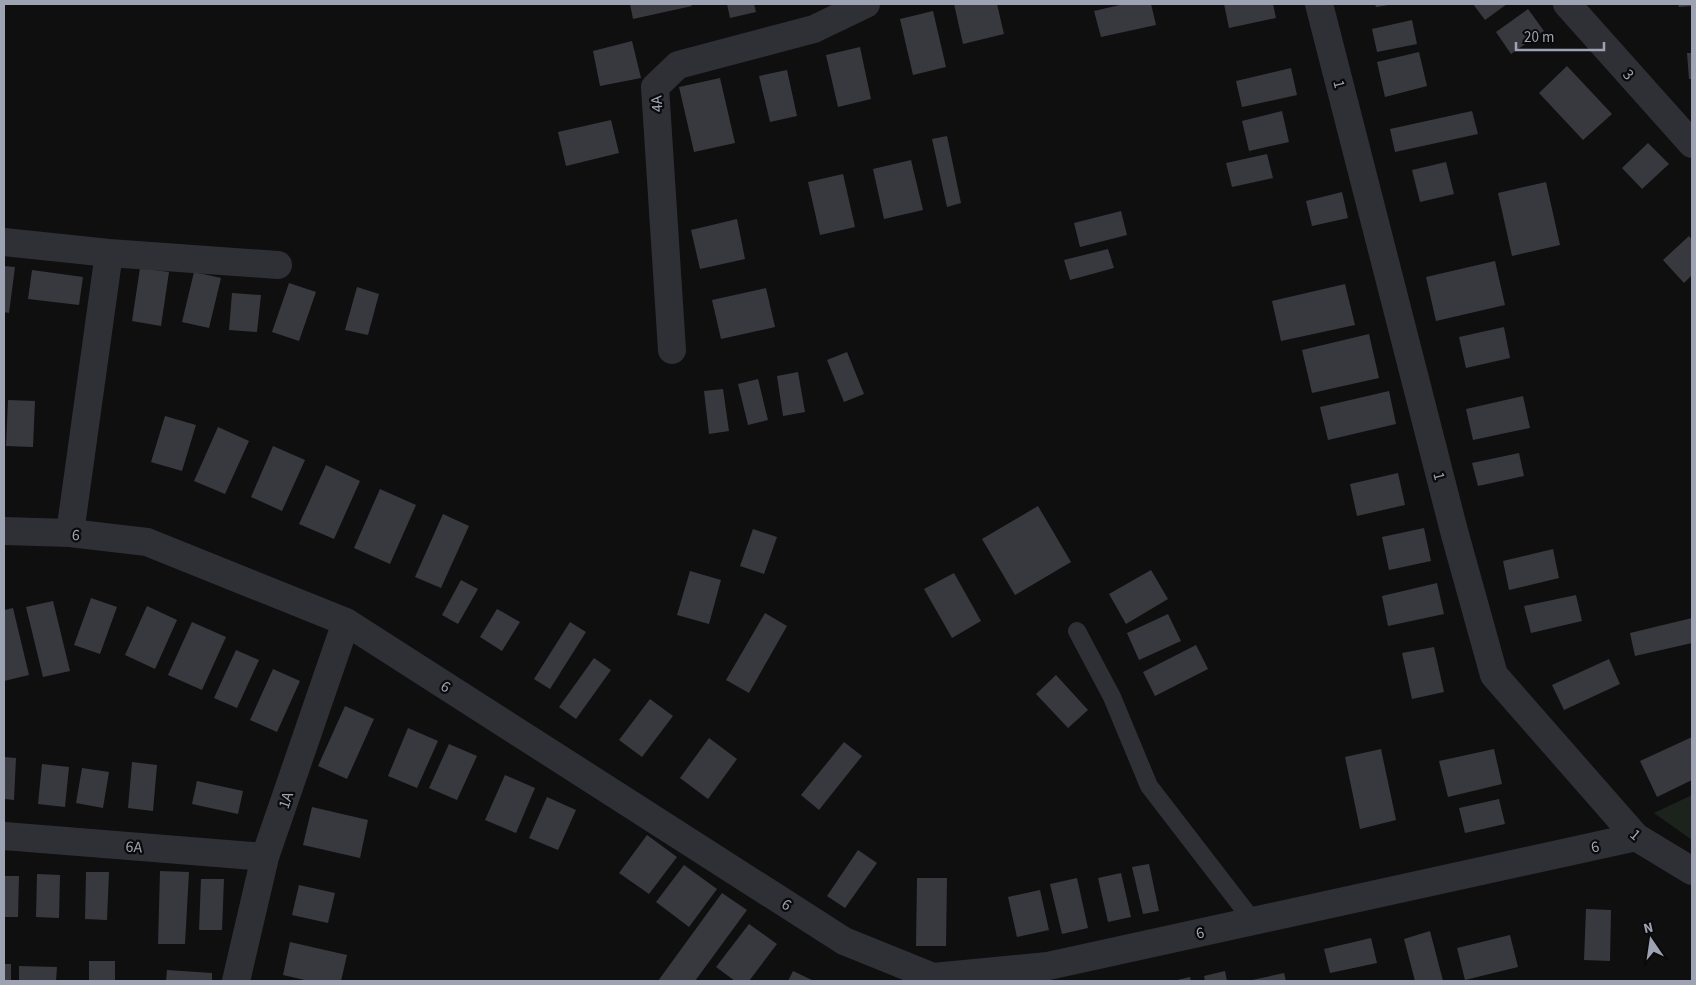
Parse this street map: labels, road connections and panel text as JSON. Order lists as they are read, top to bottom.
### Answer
{
  "streets": {
    "street": [
      "3",
      "1",
      "4A",
      "6",
      "1A",
      "6A"
    ]
  },
  "crossings": [
    ["1", "6"],
    ["6", "1A"],
    ["1A", "6A"]
  ],
  "scale_bar": "20 m",
  "north": "top"
}
